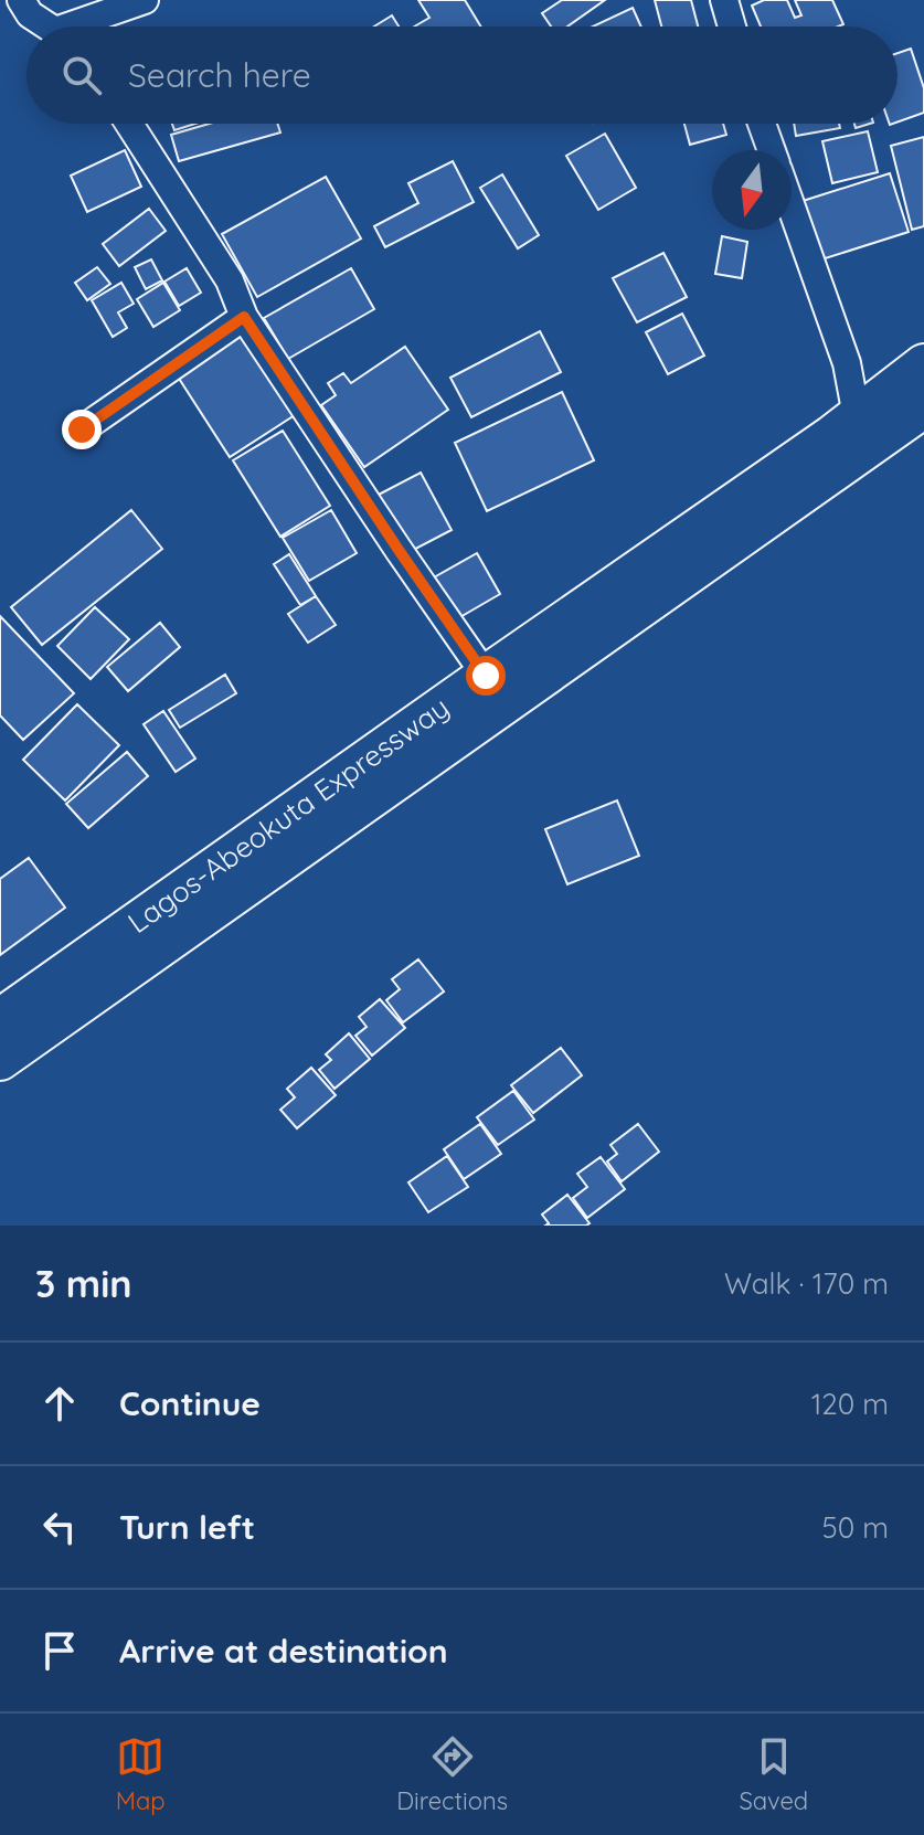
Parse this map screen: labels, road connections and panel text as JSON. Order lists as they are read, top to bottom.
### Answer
{
  "streets": {
    "highway": ["Lagos-Abeokuta Expressway"]
  },
  "north": "bottom",
  "page": {
    "search": "Search here",
    "heading": ["3 min", "Walk · 170 m"],
    "list": [
      ["Continue", "120 m"],
      ["Turn left", "50 m"],
      "Arrive at destination"
    ],
    "nav": ["Map", "Directions", "Saved"]
  }
}
